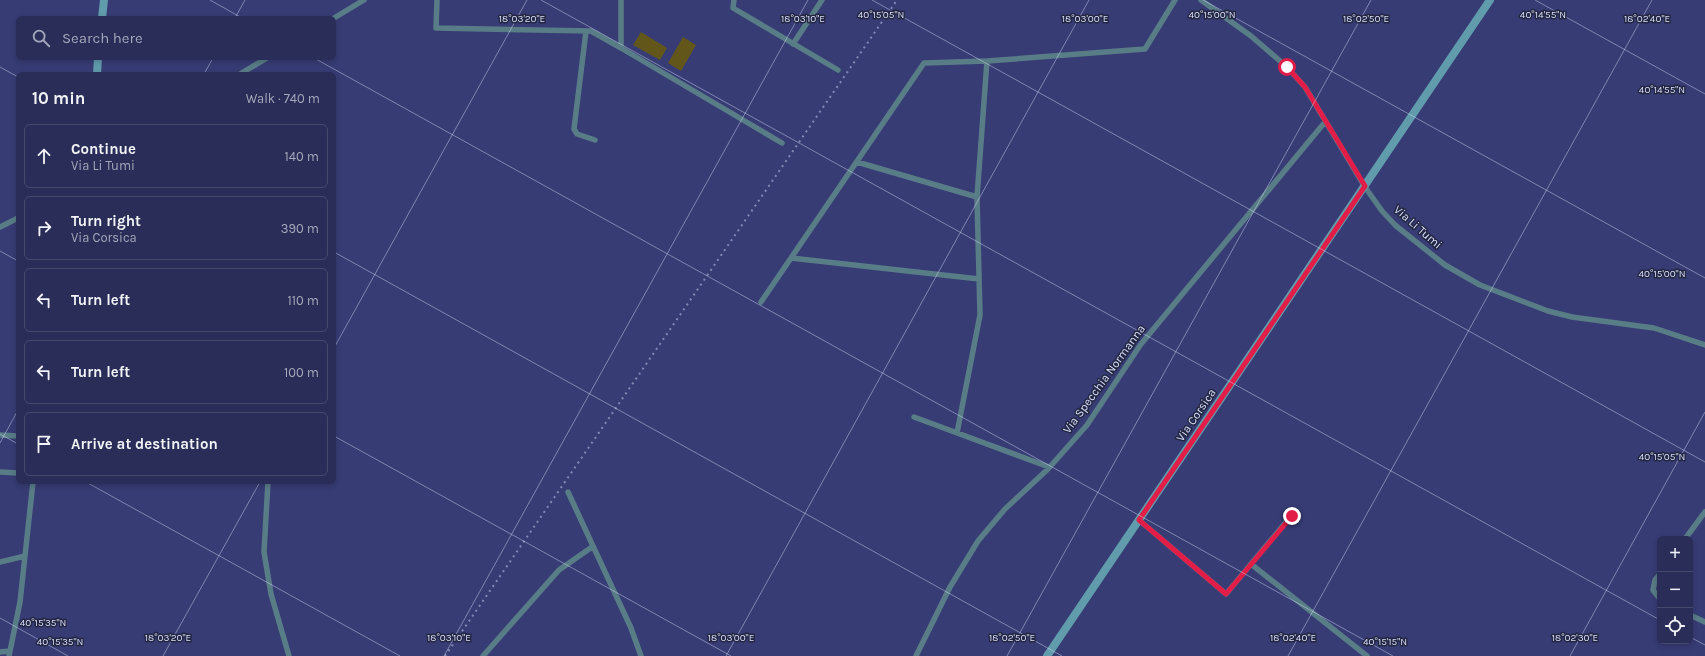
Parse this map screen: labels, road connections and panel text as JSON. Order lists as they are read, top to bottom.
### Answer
{
  "streets": {
    "main road": ["Via Corsica"],
    "street": ["Via Li Tumi", "Via Specchia Normanna"]
  },
  "crossings": [
    ["Via Li Tumi", "Via Specchia Normanna"],
    ["Via Li Tumi", "Via Corsica"]
  ],
  "page": {
    "search": "Search here",
    "heading": ["10 min", "Walk · 740 m"],
    "list": [
      ["Continue", "Via Li Tumi", "140 m"],
      ["Turn right", "Via Corsica", "390 m"],
      ["Turn left", "110 m"],
      ["Turn left", "100 m"],
      "Arrive at destination"
    ],
    "map_buttons": ["+", "−"]
  },
  "coordinates": [
    "40°14'55\"N",
    "40°15'00\"N",
    "40°15'05\"N",
    "18°03'20\"E",
    "18°03'10\"E",
    "18°03'00\"E",
    "18°02'50\"E",
    "18°02'40\"E",
    "40°15'35\"N",
    "18°02'30\"E",
    "40°15'15\"N"
  ]
}
